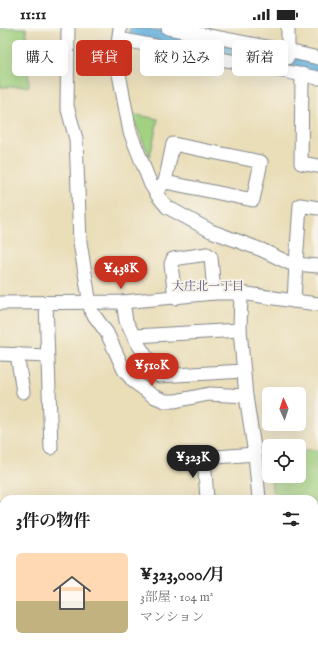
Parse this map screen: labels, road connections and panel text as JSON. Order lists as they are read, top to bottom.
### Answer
{
  "districts": ["大庄北一丁目"],
  "north": "top",
  "page": {
    "status": "11:11",
    "chip": [
      "購入",
      "賃貸",
      "絞り込み",
      "新着"
    ],
    "price": ["¥438K", "¥510K", "¥323K"],
    "heading": "3件の物件",
    "list": [
      {
        "name": "¥323,000/月",
        "note": "3部屋 · 104 m² · マンション"
      }
    ]
  }
}
